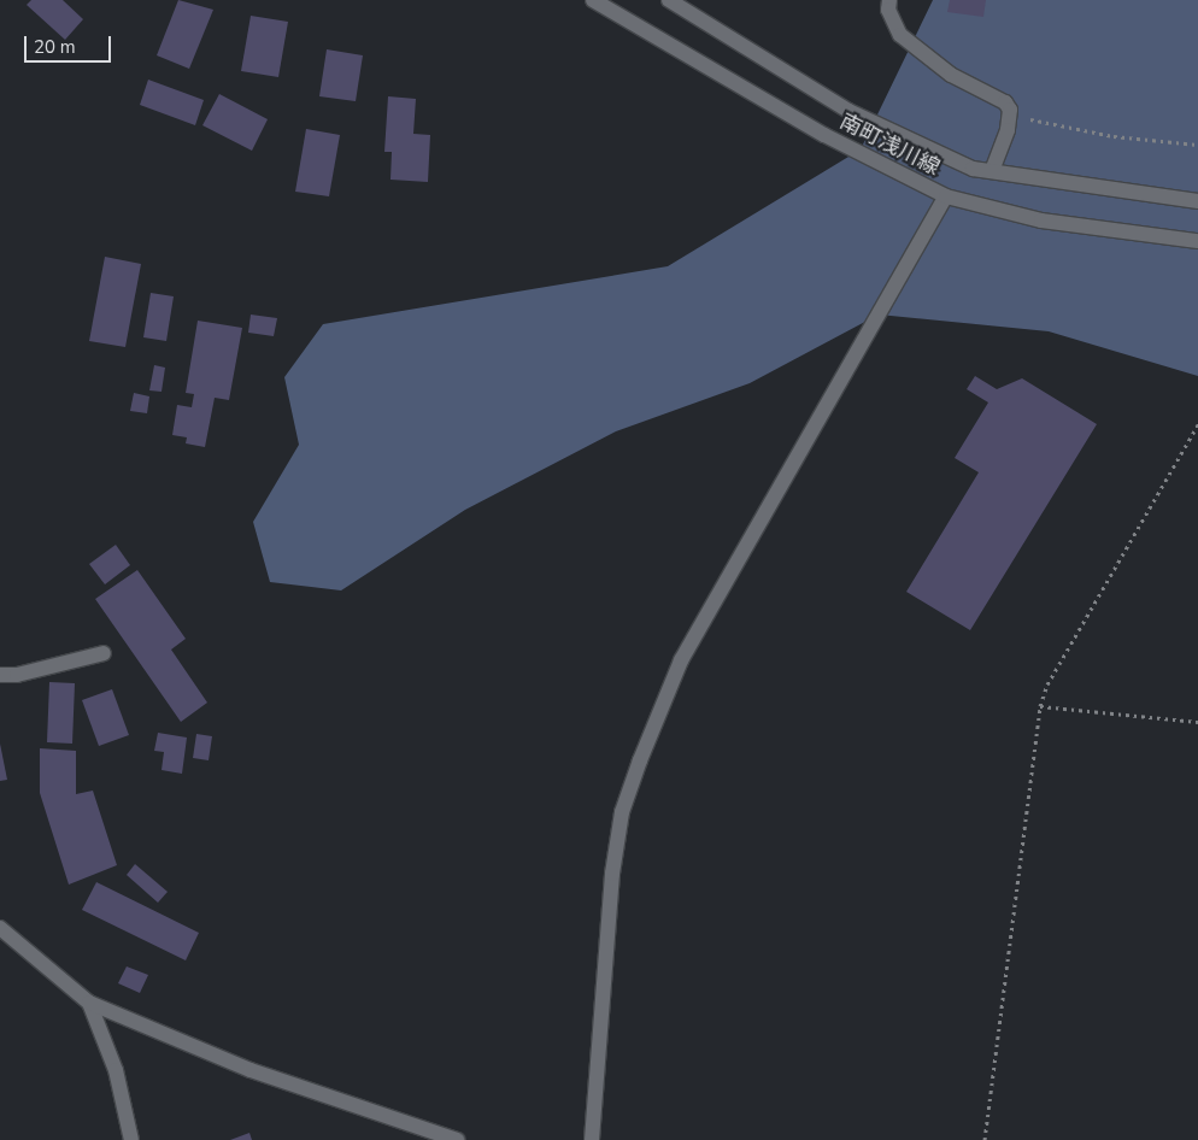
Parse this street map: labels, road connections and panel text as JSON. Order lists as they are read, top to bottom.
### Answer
{
  "streets": {
    "street": ["南町浅川線"]
  },
  "scale_bar": "20 m"
}
